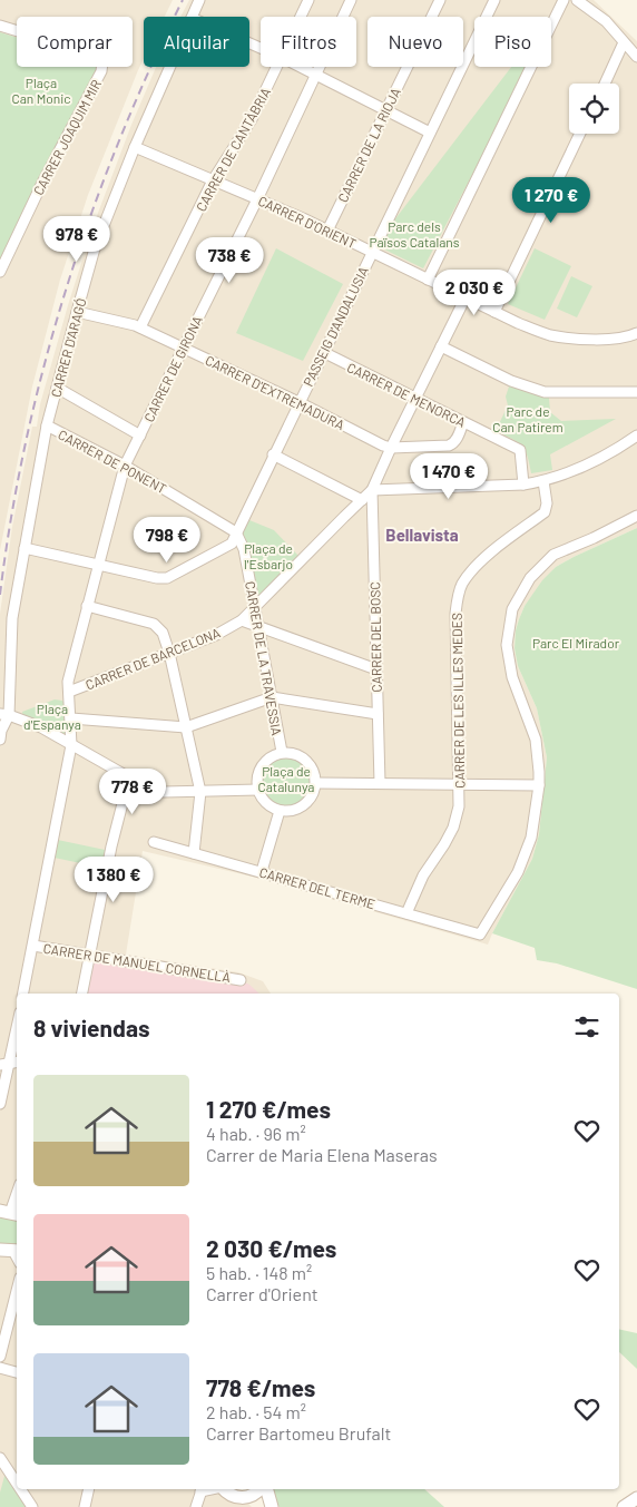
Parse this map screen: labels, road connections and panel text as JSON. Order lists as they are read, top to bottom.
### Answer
{
  "streets": {
    "street": [
      "CARRER JOAQUIM MIR",
      "CARRER DE LA RIOJA",
      "CARRER DE CANTÀBRIA",
      "CARRER D'ORIENT",
      "PASSEIG D'ANDALUSIA",
      "CARRER D'ARAGÓ",
      "CARRER DE GIRONA",
      "CARRER D'EXTREMADURA",
      "CARRER DE MENORCA",
      "CARRER DE PONENT",
      "CARRER DEL BOSC",
      "CARRER DE BARCELONA",
      "CARRER DE LA TRAVESSIA",
      "CARRER DE LES ILLES MEDES",
      "CARRER DEL TERME",
      "CARRER DE MANUEL CORNELLÀ"
    ]
  },
  "crossings": [
    ["CARRER DE LA RIOJA", "CARRER D'ORIENT"],
    ["CARRER DE CANTÀBRIA", "CARRER D'ORIENT"],
    ["CARRER DE CANTÀBRIA", "CARRER D'EXTREMADURA"],
    ["CARRER D'ORIENT", "PASSEIG D'ANDALUSIA"],
    ["CARRER D'ORIENT", "CARRER D'ARAGÓ"],
    ["CARRER D'ORIENT", "CARRER DE GIRONA"],
    ["PASSEIG D'ANDALUSIA", "CARRER D'ARAGÓ"],
    ["PASSEIG D'ANDALUSIA", "CARRER DE GIRONA"],
    ["PASSEIG D'ANDALUSIA", "CARRER D'EXTREMADURA"],
    ["PASSEIG D'ANDALUSIA", "CARRER DE MENORCA"],
    ["PASSEIG D'ANDALUSIA", "CARRER DE PONENT"],
    ["PASSEIG D'ANDALUSIA", "CARRER DE LA TRAVESSIA"],
    ["CARRER D'ARAGÓ", "CARRER D'EXTREMADURA"],
    ["CARRER D'ARAGÓ", "CARRER DE PONENT"],
    ["CARRER DE GIRONA", "CARRER D'EXTREMADURA"],
    ["CARRER DE GIRONA", "CARRER DE PONENT"],
    ["CARRER DE GIRONA", "CARRER DE BARCELONA"],
    ["CARRER DE GIRONA", "CARRER DE MANUEL CORNELLÀ"],
    ["CARRER D'EXTREMADURA", "CARRER DE MENORCA"],
    ["CARRER DE PONENT", "CARRER DE LA TRAVESSIA"],
    ["CARRER DEL BOSC", "CARRER DE BARCELONA"],
    ["CARRER DE BARCELONA", "CARRER DE LA TRAVESSIA"],
    ["CARRER DE LES ILLES MEDES", "CARRER DEL TERME"]
  ],
  "districts": ["Bellavista"],
  "parks": [
    "Plaça Can Monic",
    "Parc dels Països Catalans",
    "Parc de Can Patirem",
    "Plaça de l'Esbarjo",
    "Parc El Mirador",
    "Plaça d'Espanya",
    "Plaça de Catalunya"
  ],
  "page": {
    "chip": [
      "Comprar",
      "Alquilar",
      "Filtros",
      "Nuevo",
      "Piso"
    ],
    "price": [
      "1 270 €",
      "978 €",
      "738 €",
      "2 030 €",
      "1 470 €",
      "798 €",
      "778 €",
      "1 380 €"
    ],
    "heading": "8 viviendas",
    "list": [
      {
        "name": "1 270 €/mes",
        "note": "4 hab. · 96 m² · Carrer de Maria Elena Maseras"
      },
      {
        "name": "2 030 €/mes",
        "note": "5 hab. · 148 m² · Carrer d'Orient"
      },
      {
        "name": "778 €/mes",
        "note": "2 hab. · 54 m² · Carrer Bartomeu Brufalt"
      }
    ]
  }
}
